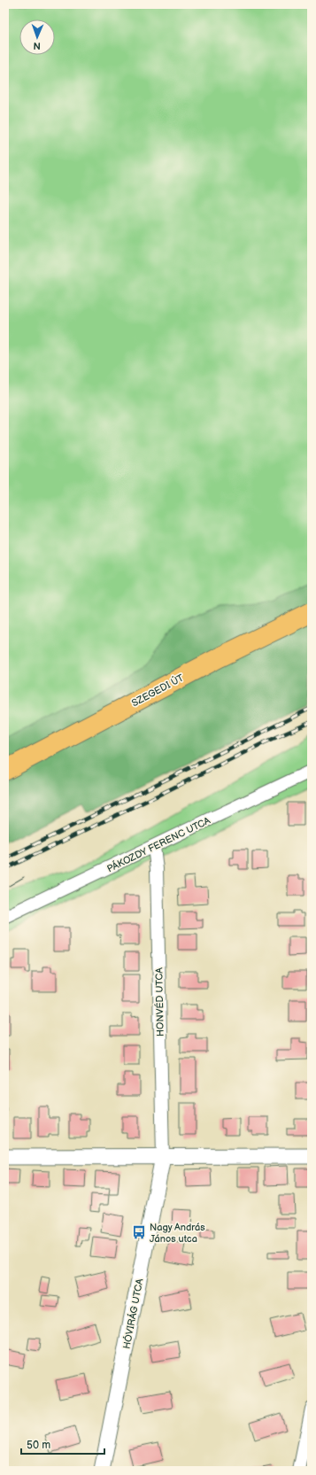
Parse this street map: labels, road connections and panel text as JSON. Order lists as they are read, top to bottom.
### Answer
{
  "streets": {
    "main road": ["SZEGEDI ÚT"],
    "street": ["PÁKOZDY FERENC UTCA", "HONVÉD UTCA", "HÓVIRÁG UTCA"]
  },
  "crossings": [
    ["PÁKOZDY FERENC UTCA", "HONVÉD UTCA"],
    ["HONVÉD UTCA", "HÓVIRÁG UTCA"]
  ],
  "places": {
    "bus stop": ["Nagy András János utca"]
  },
  "scale_bar": "50 m",
  "north": "bottom"
}
